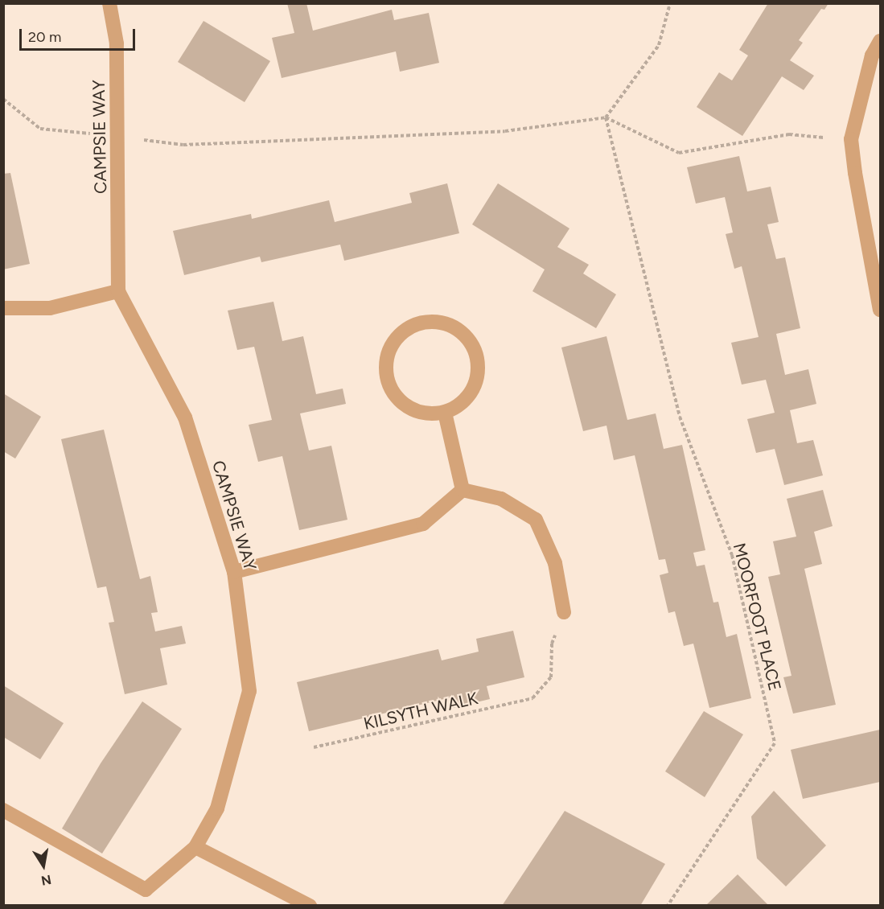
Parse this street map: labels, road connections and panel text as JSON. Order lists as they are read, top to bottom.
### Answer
{
  "streets": {
    "street": ["CAMPSIE WAY"],
    "path": ["MOORFOOT PLACE", "KILSYTH WALK"]
  },
  "scale_bar": "20 m",
  "north": "bottom"
}
